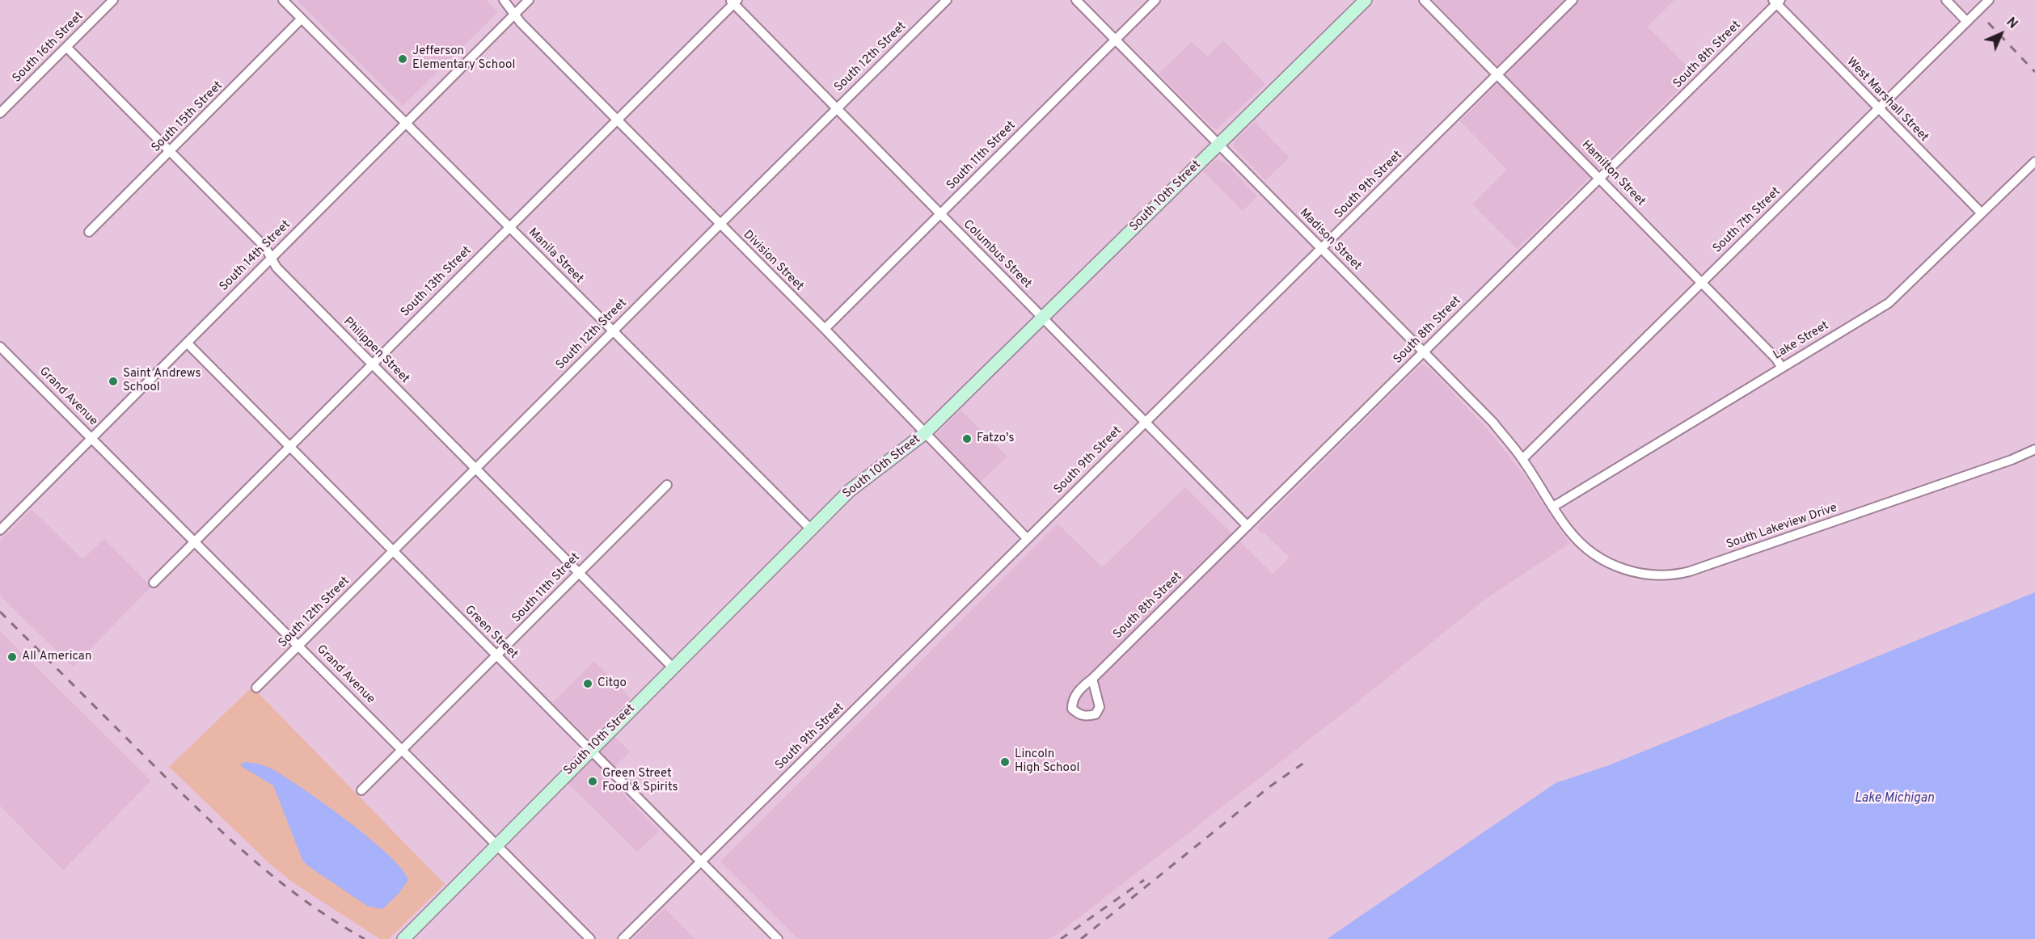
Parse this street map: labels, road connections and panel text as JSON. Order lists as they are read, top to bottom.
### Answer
{
  "streets": {
    "street": [
      "South 16th Street",
      "South 8th Street",
      "South 12th Street",
      "West Marshall Street",
      "South 15th Street",
      "South 11th Street",
      "Hamilton Street",
      "South 9th Street",
      "South 10th Street",
      "South 7th Street",
      "Madison Street",
      "Columbus Street",
      "South 14th Street",
      "Manila Street",
      "Division Street",
      "South 13th Street",
      "Lake Street",
      "Philippen Street",
      "Grand Avenue",
      "South Lakeview Drive",
      "Green Street"
    ]
  },
  "crossings": [
    ["South 16th Street", "Philippen Street"],
    ["South 8th Street", "West Marshall Street"],
    ["South 8th Street", "Hamilton Street"],
    ["South 8th Street", "Madison Street"],
    ["South 8th Street", "Columbus Street"],
    ["South 12th Street", "Columbus Street"],
    ["South 12th Street", "Manila Street"],
    ["South 12th Street", "Division Street"],
    ["South 12th Street", "Philippen Street"],
    ["South 12th Street", "Grand Avenue"],
    ["South 12th Street", "Green Street"],
    ["West Marshall Street", "South 7th Street"],
    ["West Marshall Street", "Lake Street"],
    ["South 15th Street", "Manila Street"],
    ["South 15th Street", "Philippen Street"],
    ["South 11th Street", "Madison Street"],
    ["South 11th Street", "Columbus Street"],
    ["South 11th Street", "Division Street"],
    ["South 11th Street", "Philippen Street"],
    ["South 11th Street", "Grand Avenue"],
    ["South 11th Street", "Green Street"],
    ["Hamilton Street", "South 9th Street"],
    ["Hamilton Street", "South 7th Street"],
    ["Hamilton Street", "Lake Street"],
    ["South 9th Street", "Madison Street"],
    ["South 9th Street", "Columbus Street"],
    ["South 9th Street", "Division Street"],
    ["South 9th Street", "Green Street"],
    ["South 10th Street", "Madison Street"],
    ["South 10th Street", "Columbus Street"],
    ["South 10th Street", "Manila Street"],
    ["South 10th Street", "Division Street"],
    ["South 10th Street", "Philippen Street"],
    ["South 10th Street", "Grand Avenue"],
    ["South 10th Street", "Green Street"],
    ["South 7th Street", "Madison Street"],
    ["Madison Street", "Lake Street"],
    ["Madison Street", "South Lakeview Drive"],
    ["Columbus Street", "South 13th Street"],
    ["South 14th Street", "Manila Street"],
    ["South 14th Street", "Division Street"],
    ["South 14th Street", "Philippen Street"],
    ["South 14th Street", "Grand Avenue"],
    ["South 14th Street", "Green Street"],
    ["Manila Street", "South 13th Street"],
    ["Division Street", "South 13th Street"],
    ["South 13th Street", "Philippen Street"],
    ["South 13th Street", "Grand Avenue"],
    ["South 13th Street", "Green Street"],
    ["Lake Street", "South Lakeview Drive"]
  ],
  "water": ["Lake Michigan"],
  "places": [
    "Jefferson Elementary School",
    "Saint Andrews School",
    "Fatzo's",
    "All American",
    "Citgo",
    "Lincoln High School",
    "Green Street Food & Spirits"
  ],
  "north": "top right"
}
